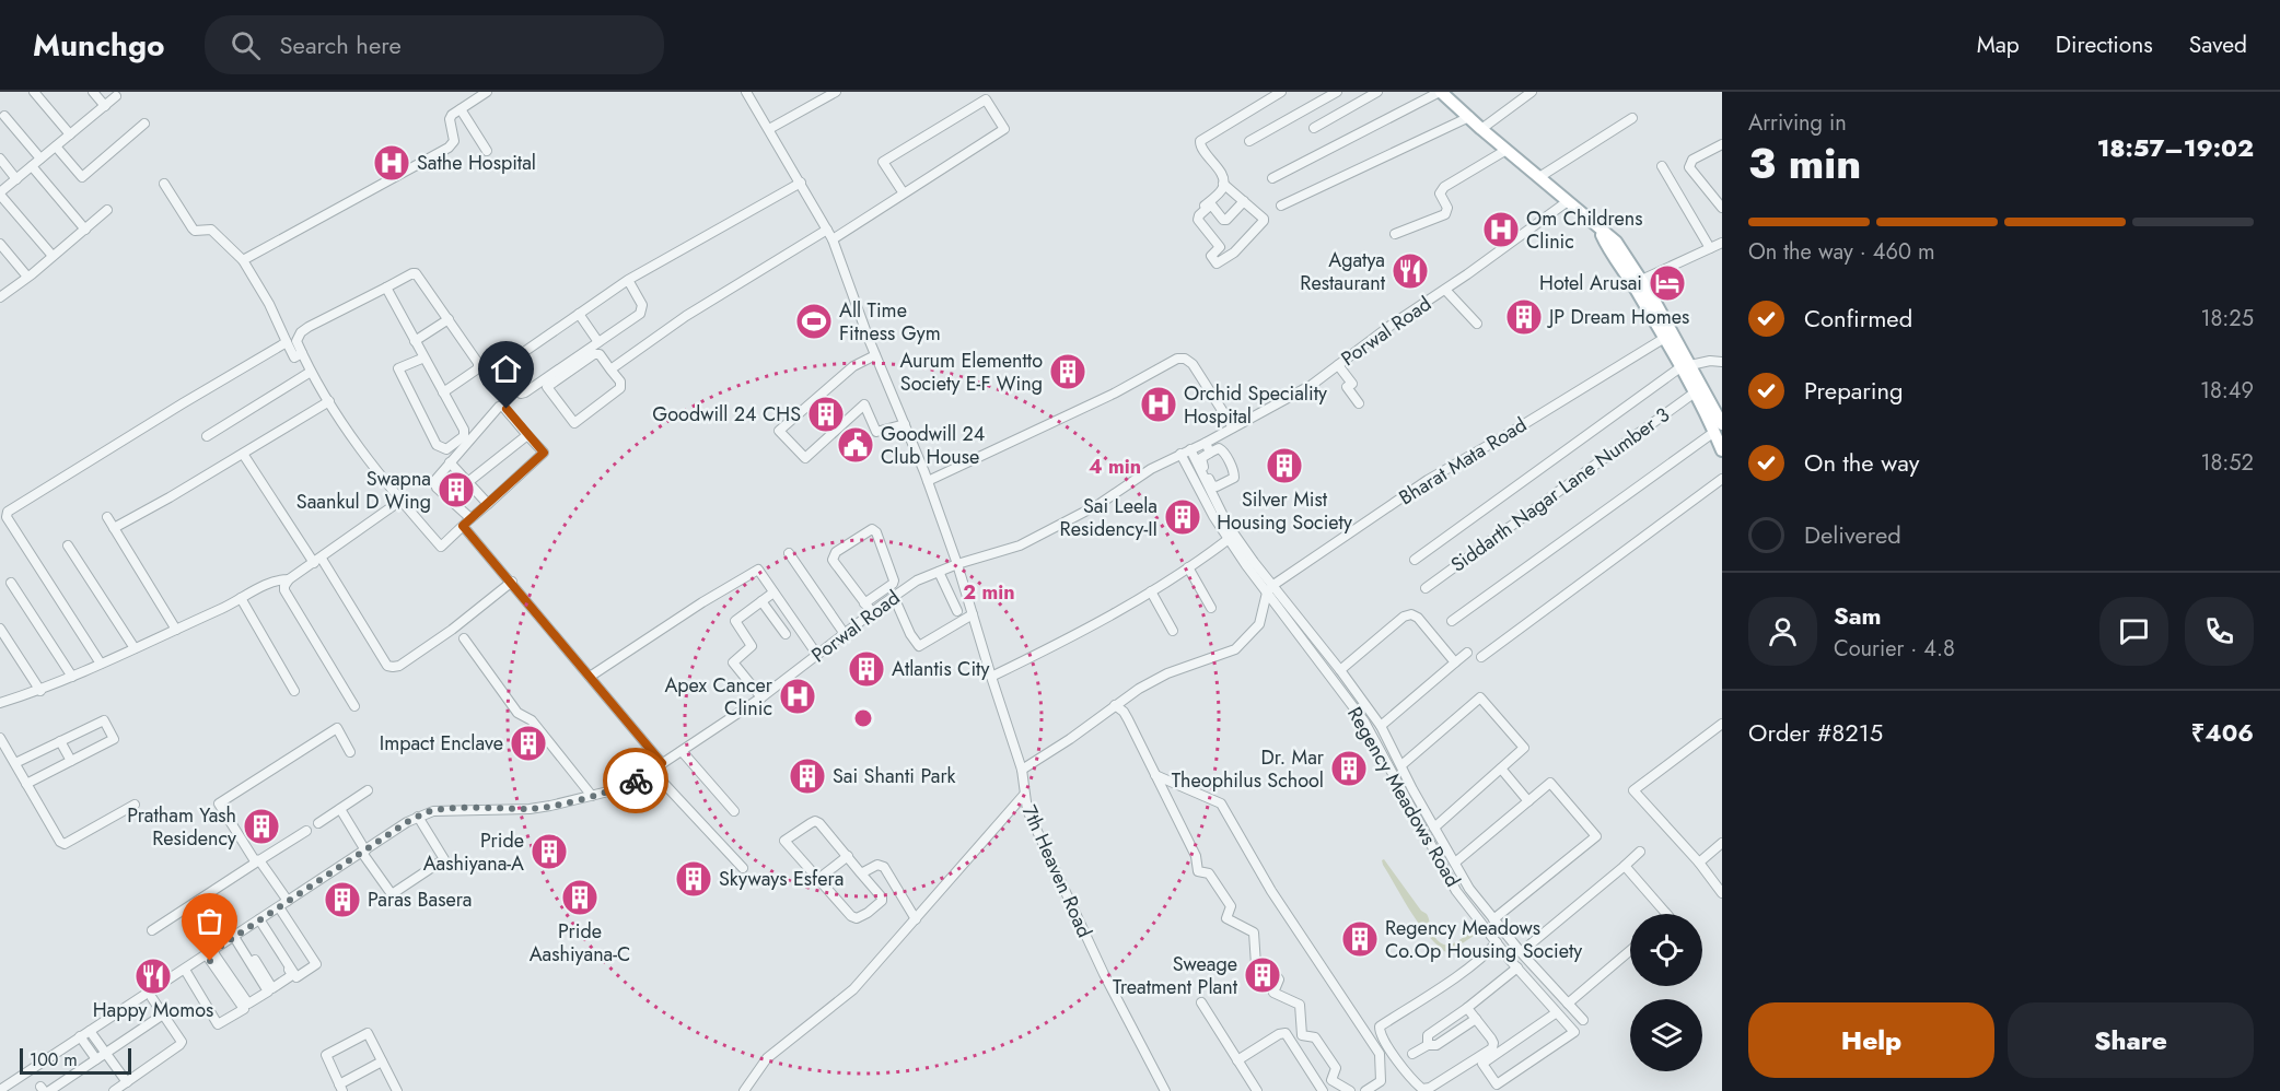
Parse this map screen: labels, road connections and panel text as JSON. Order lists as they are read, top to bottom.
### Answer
{
  "streets": {
    "street": [
      "Porwal Road",
      "Bharat Mata Road",
      "Siddarth Nagar Lane Number 3",
      "Regency Meadows Road",
      "7th Heaven Road"
    ]
  },
  "crossings": [
    ["Porwal Road", "Regency Meadows Road"],
    ["Porwal Road", "7th Heaven Road"],
    ["Bharat Mata Road", "Regency Meadows Road"]
  ],
  "places": {
    "hospital": [
      "Sathe Hospital",
      "Om Childrens Clinic",
      "Orchid Speciality Hospital",
      "Apex Cancer Clinic"
    ],
    "restaurant": ["Agatya Restaurant", "Happy Momos"],
    "hotel": ["Hotel Arusai"],
    "building": [
      "JP Dream Homes",
      "Aurum Elementto Society E-F Wing",
      "Goodwill 24 CHS",
      "Silver Mist Housing Society",
      "Swapna Saankul D Wing",
      "Sai Leela Residency-II",
      "Atlantis City",
      "Impact Enclave",
      "Dr. Mar Theophilus School",
      "Sai Shanti Park",
      "Pratham Yash Residency",
      "Pride Aashiyana-A",
      "Skyways Esfera",
      "Pride Aashiyana-C",
      "Paras Basera",
      "Regency Meadows Co.Op Housing Society",
      "Sweage Treatment Plant"
    ],
    "sports": ["All Time Fitness Gym"],
    "public building": ["Goodwill 24 Club House"]
  },
  "scale_bar": "100 m",
  "page": {
    "header": "Munchgo",
    "search": "Search here",
    "nav": ["Map", "Directions", "Saved"],
    "heading": ["3 min", "Arriving in", "18:57–19:02"],
    "panel": [
      "Sam",
      "Courier · 4.8",
      "Order #8215",
      "₹406"
    ],
    "bar": "On the way · 460 m",
    "list": [
      ["Confirmed", "18:25"],
      ["Preparing", "18:49"],
      ["On the way", "18:52"],
      "Delivered"
    ],
    "buttons": ["Help", "Share"],
    "scale": "100 m"
  },
  "rings": ["4 min", "2 min"]
}
